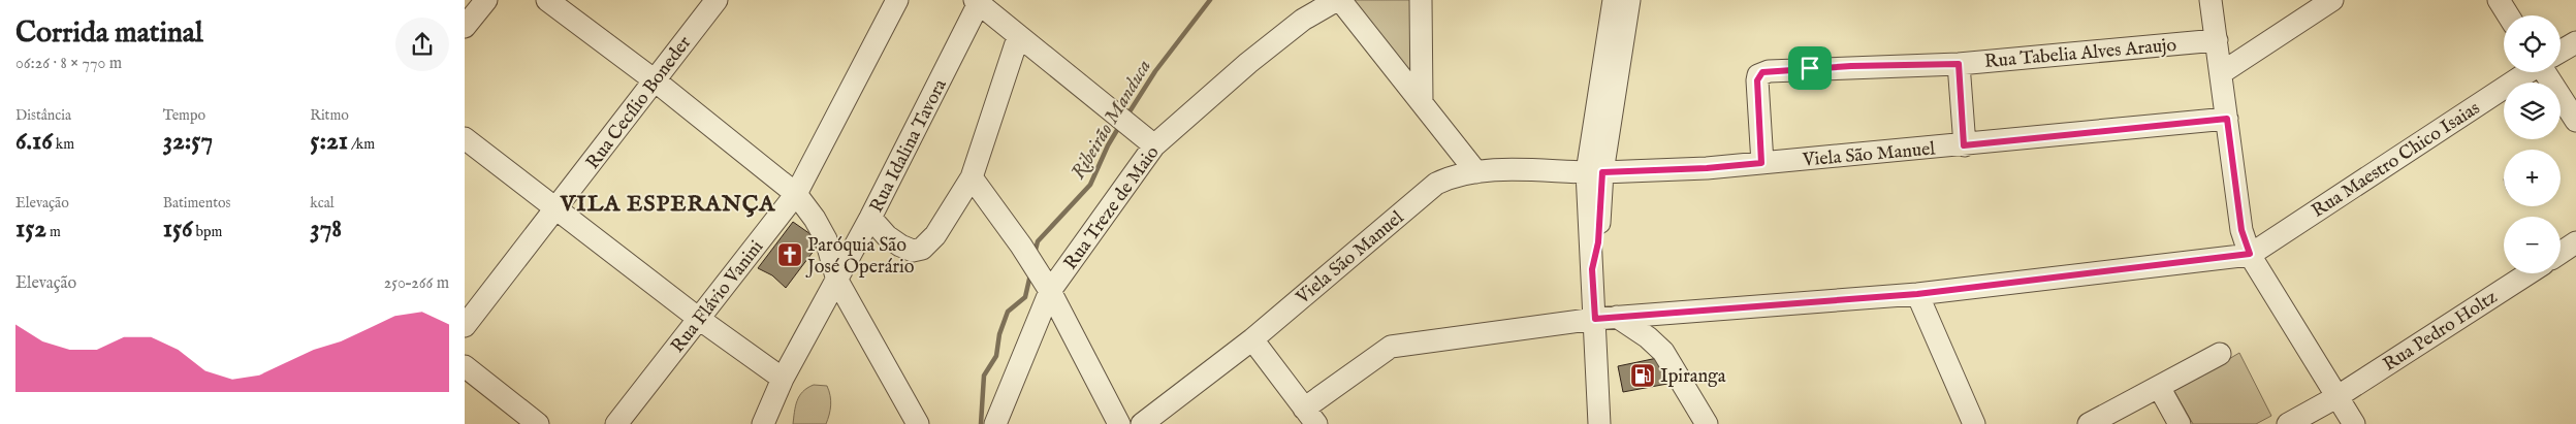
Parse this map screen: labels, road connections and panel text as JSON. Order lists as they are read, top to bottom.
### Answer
{
  "streets": {
    "street": [
      "Rua Tabelia Alves Araujo",
      "Rua Cecílio Boneder",
      "Rua Idalina Tavora",
      "Viela São Manuel",
      "Rua Maestro Chico Isaias",
      "Rua Treze de Maio",
      "Rua Flávio Vanini",
      "Rua Pedro Holtz"
    ]
  },
  "crossings": [
    ["Rua Tabelia Alves Araujo", "Viela São Manuel"]
  ],
  "districts": ["VILA ESPERANÇA"],
  "water": ["Ribeirão Manduca"],
  "places": {
    "church": ["Paróquia São José Operário"],
    "fuel station": ["Ipiranga"]
  },
  "page": {
    "heading": ["Corrida matinal", "06:26 · 8 × 770 m"],
    "map_buttons": ["+", "−"],
    "stats": [
      ["Distância", "6.16 km"],
      ["Tempo", "32:57"],
      ["Ritmo", "5:21 /km"],
      ["Elevação", "152 m"],
      ["Batimentos", "156 bpm"],
      ["kcal", "378"]
    ],
    "chart": ["Elevação", "250–266 m"]
  }
}
